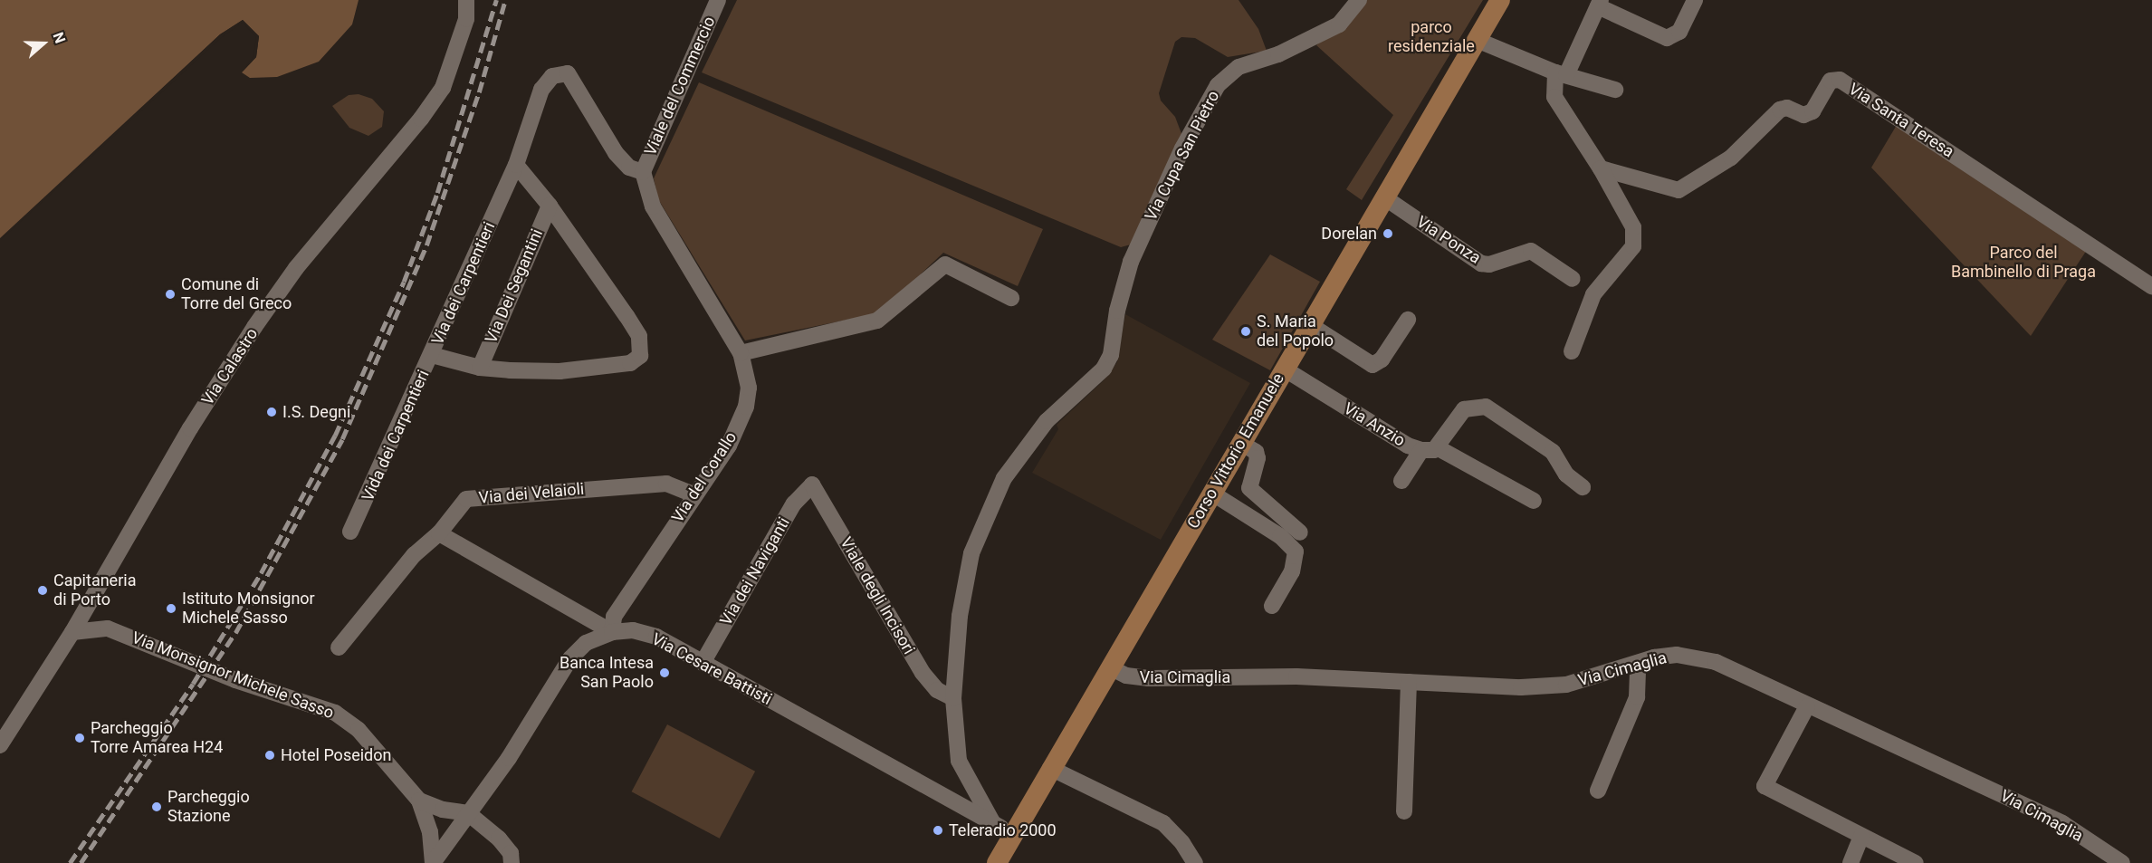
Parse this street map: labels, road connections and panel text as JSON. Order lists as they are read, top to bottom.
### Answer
{
  "streets": {
    "main road": ["Corso Vittorio Emanuele"],
    "street": [
      "Viale del Commercio",
      "Via Santa Teresa",
      "Via Cupa San Pietro",
      "Via Ponza",
      "Via dei Carpentieri",
      "Via Dei Segantini",
      "Via Calastro",
      "Via Anzio",
      "Vida dei Carpentieri",
      "Via del Corallo",
      "Via dei Velaioli",
      "Via dei Naviganti",
      "Viale degli Incisori",
      "Via Cesare Battisti",
      "Via Cimaglia",
      "Via Monsignor Michele Sasso"
    ]
  },
  "crossings": [
    ["Viale del Commercio", "Via dei Carpentieri"],
    ["Viale del Commercio", "Via del Corallo"],
    ["Via Cupa San Pietro", "Viale degli Incisori"],
    ["Via Cupa San Pietro", "Via Cesare Battisti"],
    ["Via Ponza", "Corso Vittorio Emanuele"],
    ["Via dei Carpentieri", "Via Dei Segantini"],
    ["Via dei Carpentieri", "Vida dei Carpentieri"],
    ["Via dei Carpentieri", "Via del Corallo"],
    ["Via Calastro", "Via Monsignor Michele Sasso"],
    ["Via Anzio", "Corso Vittorio Emanuele"],
    ["Corso Vittorio Emanuele", "Via Cesare Battisti"],
    ["Corso Vittorio Emanuele", "Via Cimaglia"],
    ["Via del Corallo", "Via dei Velaioli"],
    ["Via del Corallo", "Via Cesare Battisti"],
    ["Via dei Naviganti", "Viale degli Incisori"],
    ["Via dei Naviganti", "Via Cesare Battisti"],
    ["Via Cesare Battisti", "Via Monsignor Michele Sasso"]
  ],
  "parks": ["parco residenziale", "Parco del Bambinello di Praga"],
  "places": [
    "Dorelan",
    "Comune di Torre del Greco",
    "S. Maria del Popolo",
    "I.S. Degni",
    "Capitaneria di Porto",
    "Istituto Monsignor Michele Sasso",
    "Banca Intesa San Paolo",
    "Parcheggio Torre Amarea H24",
    "Hotel Poseidon",
    "Parcheggio Stazione",
    "Teleradio 2000"
  ],
  "north": "right"
}
